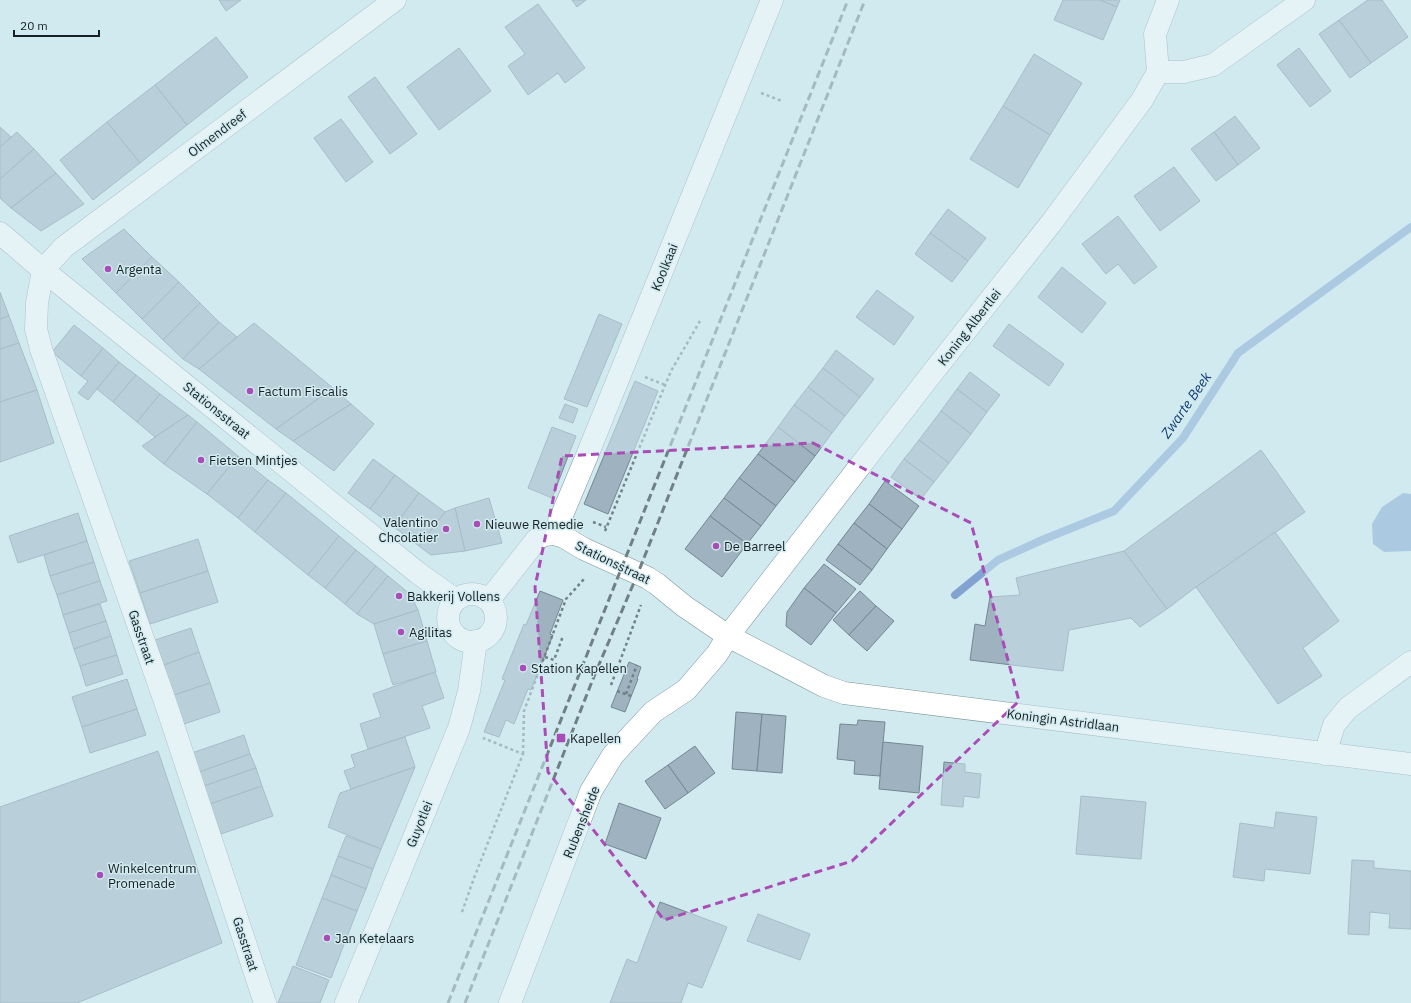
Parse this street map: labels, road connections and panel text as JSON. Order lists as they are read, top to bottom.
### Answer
{
  "streets": {
    "street": [
      "Olmendreef",
      "Koolkaai",
      "Koning Albertlei",
      "Stationsstraat",
      "Gasstraat",
      "Koningin Astridlaan",
      "Rubensheide",
      "Guyotlei"
    ]
  },
  "crossings": [
    ["Olmendreef", "Stationsstraat"],
    ["Olmendreef", "Gasstraat"],
    ["Koolkaai", "Stationsstraat"],
    ["Koning Albertlei", "Stationsstraat"],
    ["Koning Albertlei", "Koningin Astridlaan"],
    ["Koning Albertlei", "Rubensheide"],
    ["Stationsstraat", "Gasstraat"],
    ["Stationsstraat", "Koningin Astridlaan"],
    ["Stationsstraat", "Rubensheide"],
    ["Stationsstraat", "Guyotlei"],
    ["Koningin Astridlaan", "Rubensheide"]
  ],
  "water": ["Zwarte Beek"],
  "places": {
    "other": [
      "Argenta",
      "Factum Fiscalis",
      "Fietsen Mintjes",
      "Nieuwe Remedie",
      "Valentino Chcolatier",
      "De Barreel",
      "Bakkerij Vollens",
      "Agilitas",
      "Station Kapellen",
      "Winkelcentrum Promenade",
      "Jan Ketelaars"
    ],
    "transit": ["Kapellen"]
  },
  "scale_bar": "20 m"
}
